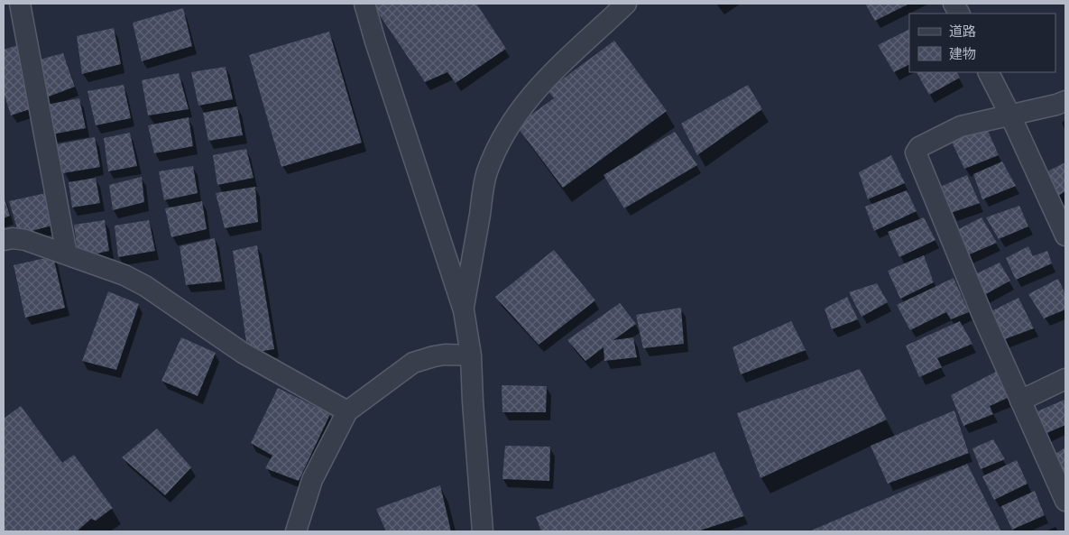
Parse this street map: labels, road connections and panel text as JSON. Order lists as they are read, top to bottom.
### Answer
{
  "legend": ["道路", "建物"]
}
